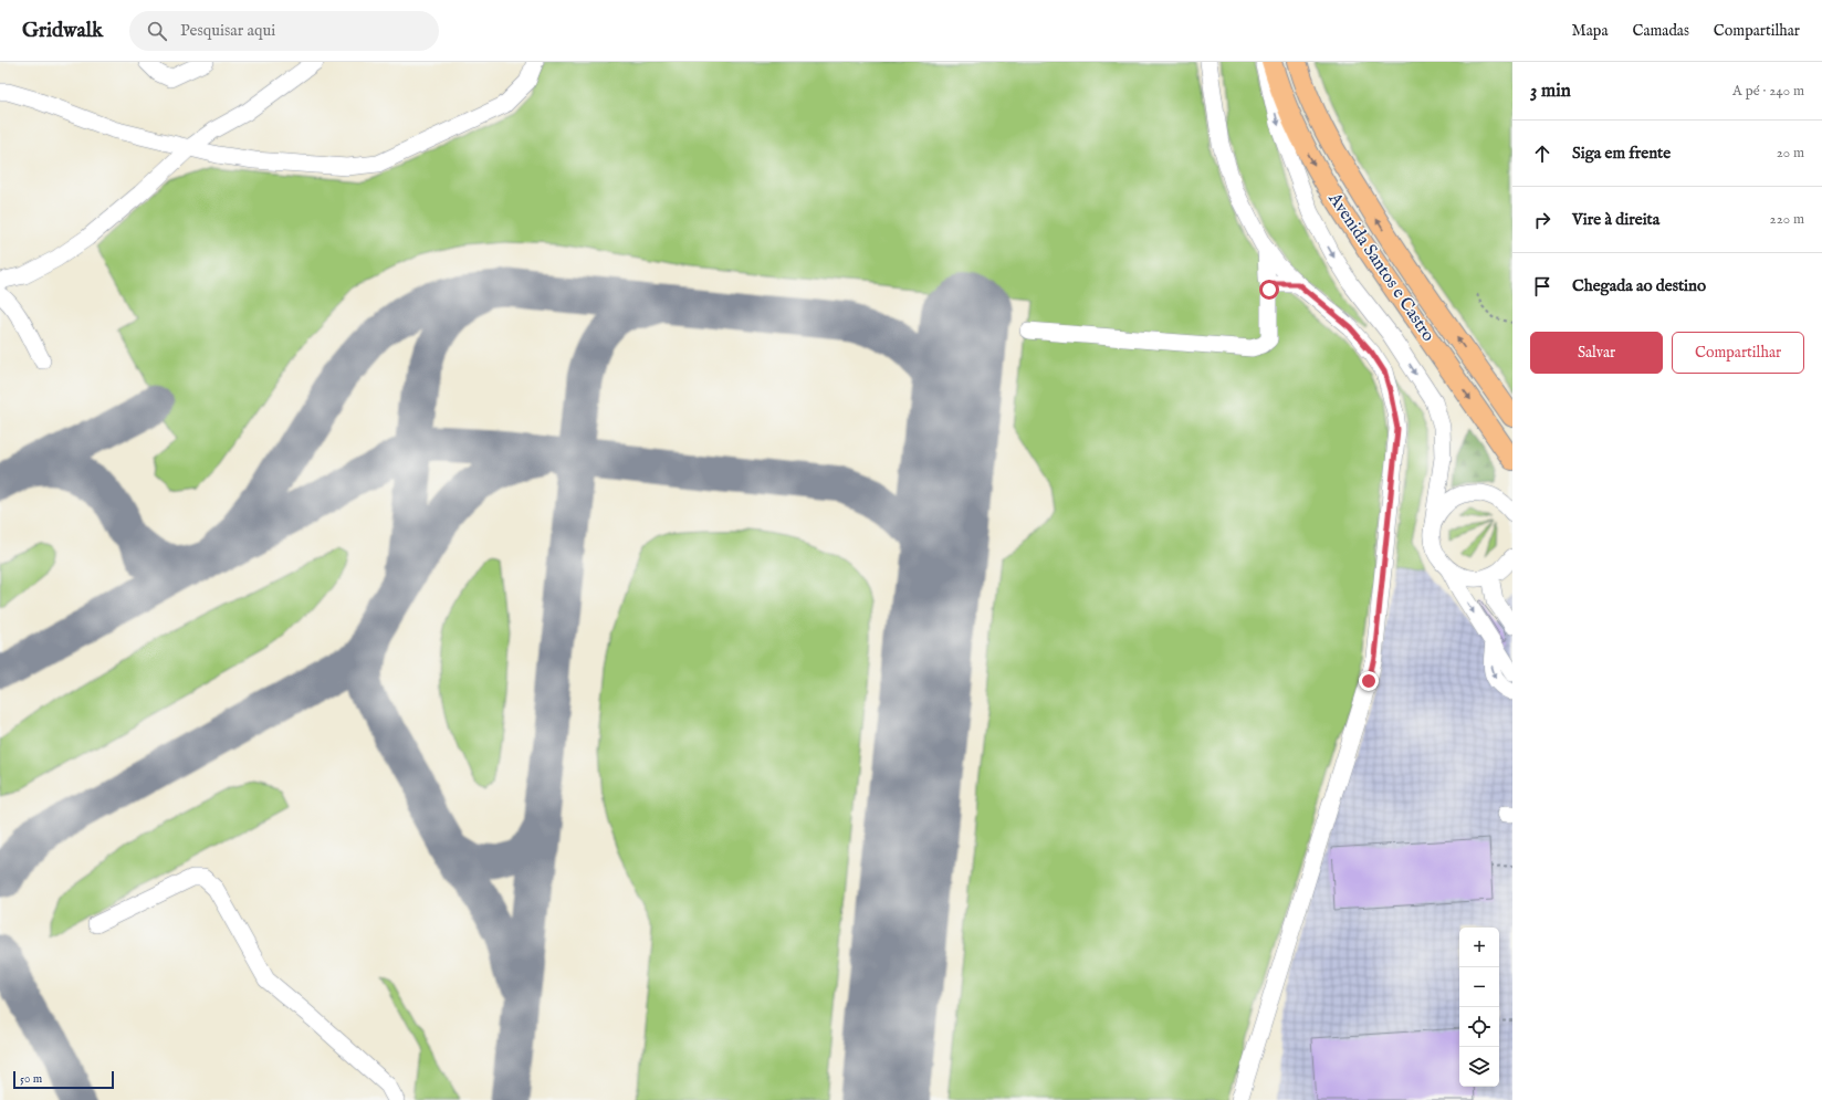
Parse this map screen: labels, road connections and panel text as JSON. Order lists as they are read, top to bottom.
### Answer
{
  "streets": {
    "main road": ["Avenida Santos e Castro"]
  },
  "scale_bar": "50 m",
  "page": {
    "header": "Gridwalk",
    "search": "Pesquisar aqui",
    "nav": ["Mapa", "Camadas", "Compartilhar"],
    "heading": ["3 min", "A pé · 240 m"],
    "list": [
      ["Siga em frente", "20 m"],
      ["Vire à direita", "220 m"],
      "Chegada ao destino"
    ],
    "buttons": ["Salvar", "Compartilhar"],
    "map_buttons": ["+", "−"],
    "scale": "50 m"
  }
}
